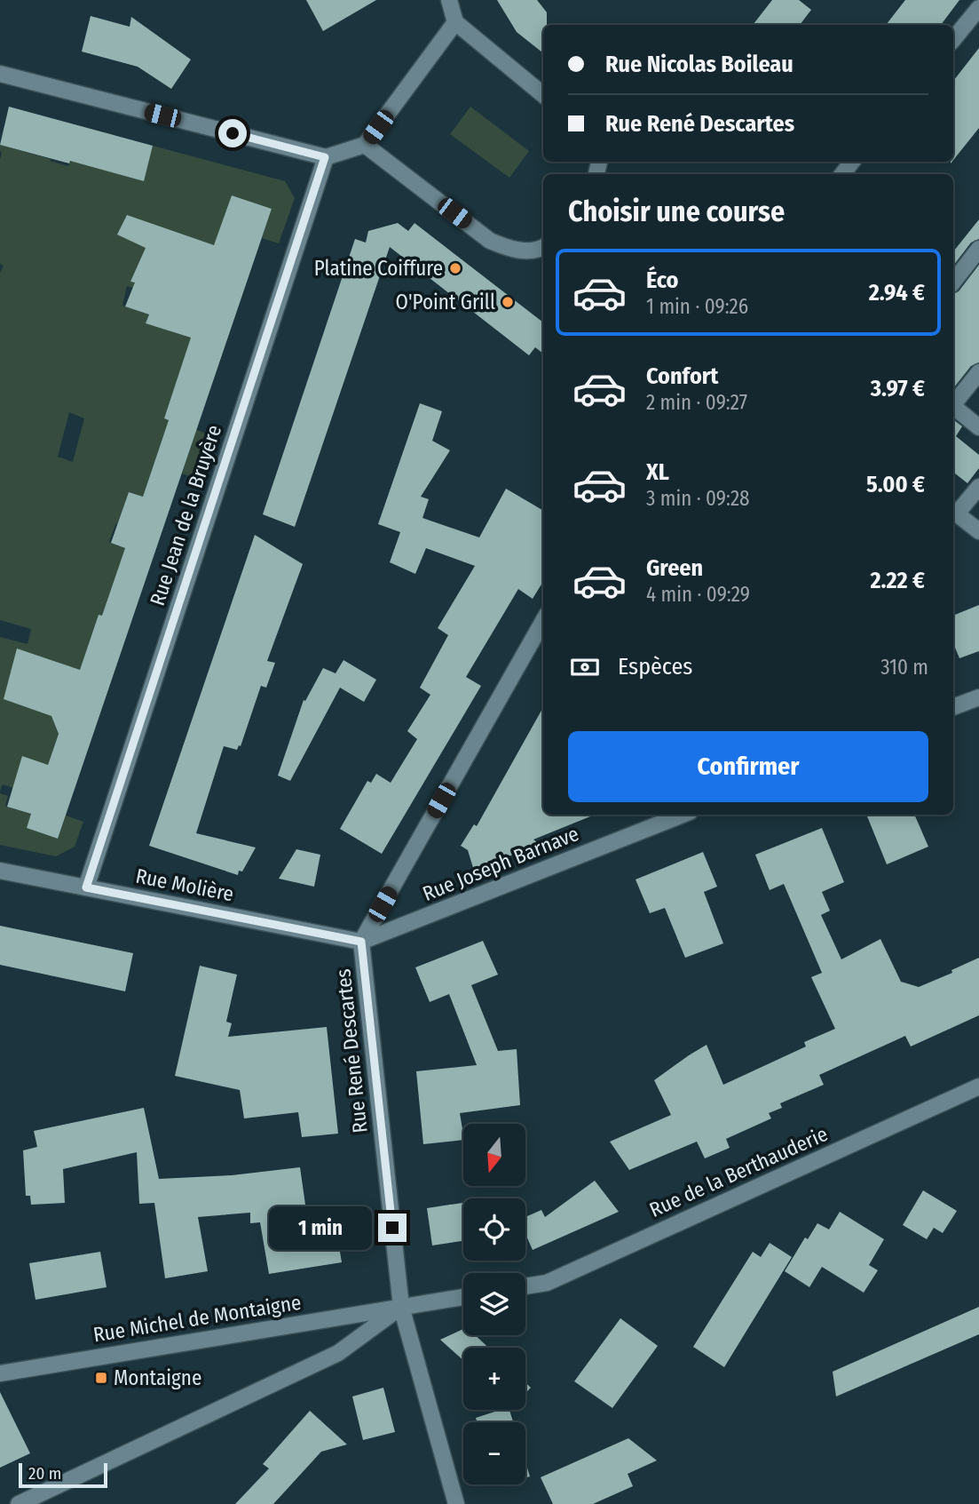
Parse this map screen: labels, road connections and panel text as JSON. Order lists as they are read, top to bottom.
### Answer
{
  "streets": {
    "street": [
      "Rue Jean de la Bruyère",
      "Rue Joseph Barnave",
      "Rue Molière",
      "Rue René Descartes",
      "Rue de la Berthauderie",
      "Rue Michel de Montaigne"
    ]
  },
  "crossings": [
    ["Rue Jean de la Bruyère", "Rue Molière"],
    ["Rue Joseph Barnave", "Rue Molière"],
    ["Rue Joseph Barnave", "Rue René Descartes"],
    ["Rue Molière", "Rue René Descartes"],
    ["Rue René Descartes", "Rue Michel de Montaigne"]
  ],
  "places": {
    "other": ["Platine Coiffure", "O'Point Grill"],
    "transit": ["Montaigne"]
  },
  "scale_bar": "20 m",
  "north": "bottom",
  "page": {
    "banner": ["Rue Nicolas Boileau", "Rue René Descartes"],
    "heading": "Choisir une course",
    "list": [
      {
        "name": "Éco",
        "note": "1 min · 09:26",
        "value": "2.94 €"
      },
      {
        "name": "Confort",
        "note": "2 min · 09:27",
        "value": "3.97 €"
      },
      {
        "name": "XL",
        "note": "3 min · 09:28",
        "value": "5.00 €"
      },
      {
        "name": "Green",
        "note": "4 min · 09:29",
        "value": "2.22 €"
      }
    ],
    "pay": ["Espèces", "310 m"],
    "buttons": "Confirmer",
    "map_buttons": ["+", "−"],
    "bubble": "1 min",
    "scale": "20 m"
  }
}
